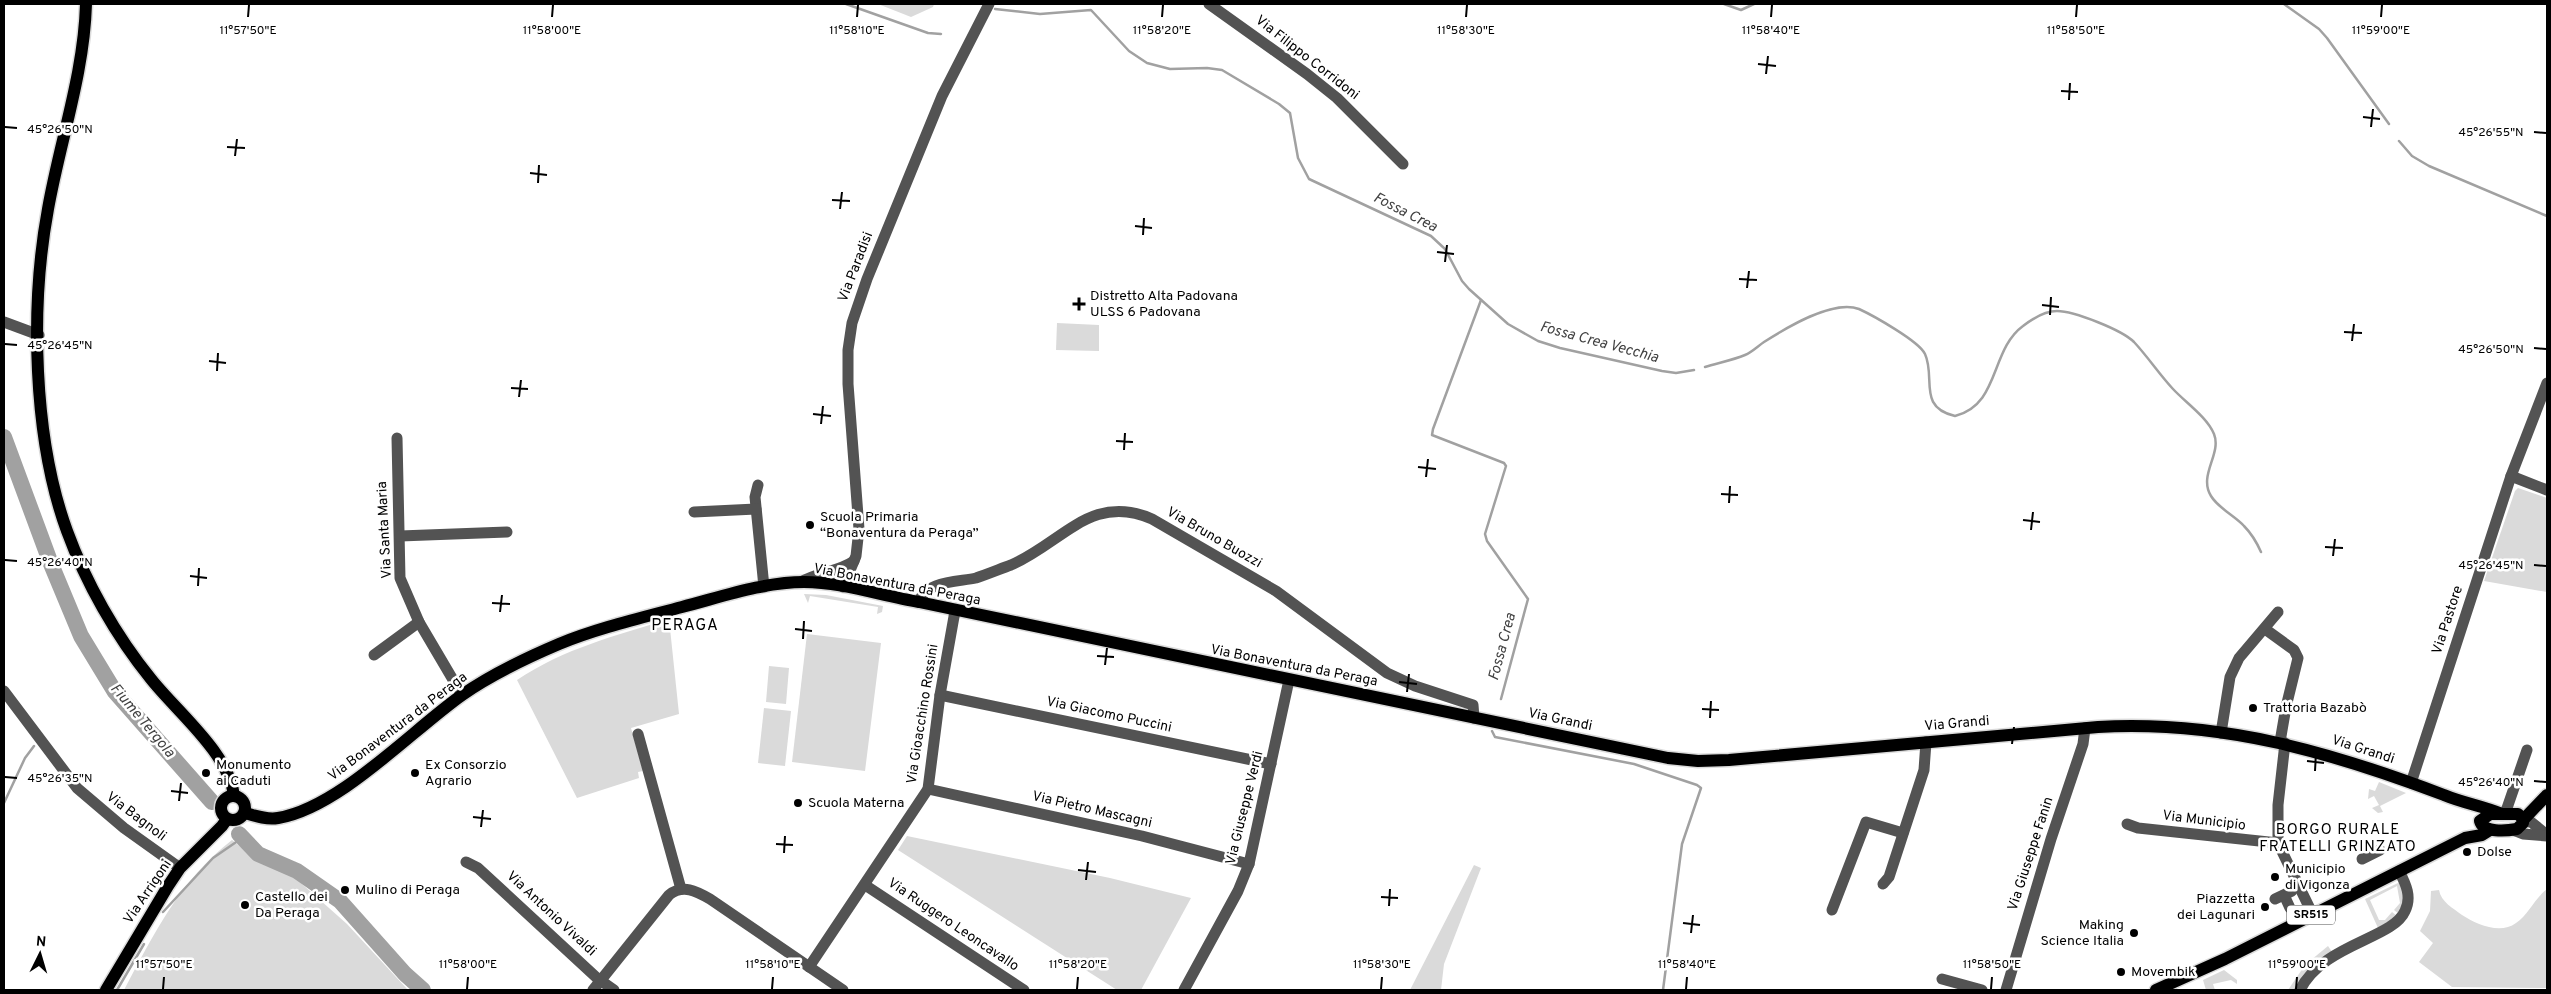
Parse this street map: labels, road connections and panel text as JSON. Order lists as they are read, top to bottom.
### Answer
{
  "streets": {
    "main road": [
      "Via Bonaventura da Peraga",
      "Via Grandi",
      "Via Arrigoni",
      "SR515"
    ],
    "street": [
      "Via Filippo Corridoni",
      "Via Paradisi",
      "Via Santa Maria",
      "Via Bruno Buozzi",
      "Via Pastore",
      "Via Gioacchino Rossini",
      "Via Giacomo Puccini",
      "Via Giuseppe Verdi",
      "Via Pietro Mascagni",
      "Via Bagnoli",
      "Via Municipio",
      "Via Giuseppe Fanin",
      "Via Antonio Vivaldi",
      "Via Ruggero Leoncavallo"
    ]
  },
  "crossings": [
    ["Via Paradisi", "Via Bonaventura da Peraga"],
    ["Via Santa Maria", "Via Bonaventura da Peraga"],
    ["Via Bruno Buozzi", "Via Bonaventura da Peraga"],
    ["Via Bruno Buozzi", "Via Grandi"],
    ["Via Bonaventura da Peraga", "Via Gioacchino Rossini"],
    ["Via Bonaventura da Peraga", "Via Grandi"],
    ["Via Bonaventura da Peraga", "Via Giuseppe Verdi"],
    ["Via Bonaventura da Peraga", "Via Arrigoni"],
    ["Via Pastore", "Via Grandi"],
    ["Via Gioacchino Rossini", "Via Giacomo Puccini"],
    ["Via Gioacchino Rossini", "Via Pietro Mascagni"],
    ["Via Gioacchino Rossini", "Via Ruggero Leoncavallo"],
    ["Via Giacomo Puccini", "Via Giuseppe Verdi"],
    ["Via Grandi", "Via Giuseppe Fanin"],
    ["Via Grandi", "SR515"],
    ["Via Giuseppe Verdi", "Via Pietro Mascagni"],
    ["Via Bagnoli", "Via Arrigoni"]
  ],
  "districts": ["PERAGA", "BORGO RURALE FRATELLI GRINZATO"],
  "water": ["Fossa Crea", "Fossa Crea Vecchia", "Fiume Tergola"],
  "places": {
    "health": ["Distretto Alta Padovana ULSS 6 Padovana"],
    "other": [
      "Scuola Primaria “Bonaventura da Peraga”",
      "Trattoria Bazabò",
      "Monumento ai Caduti",
      "Ex Consorzio Agrario",
      "Scuola Materna",
      "Dolse",
      "Municipio di Vigonza",
      "Mulino di Peraga",
      "Castello dei Da Peraga",
      "Piazzetta dei Lagunari",
      "Making Science Italia",
      "Movembik"
    ]
  },
  "north": "top",
  "coordinates": [
    "11°57'50\"E",
    "11°58'00\"E",
    "11°58'10\"E",
    "11°58'20\"E",
    "11°58'30\"E",
    "11°58'40\"E",
    "11°58'50\"E",
    "11°59'00\"E",
    "45°26'50\"N",
    "45°26'55\"N",
    "45°26'45\"N",
    "45°26'40\"N",
    "45°26'35\"N"
  ]
}
